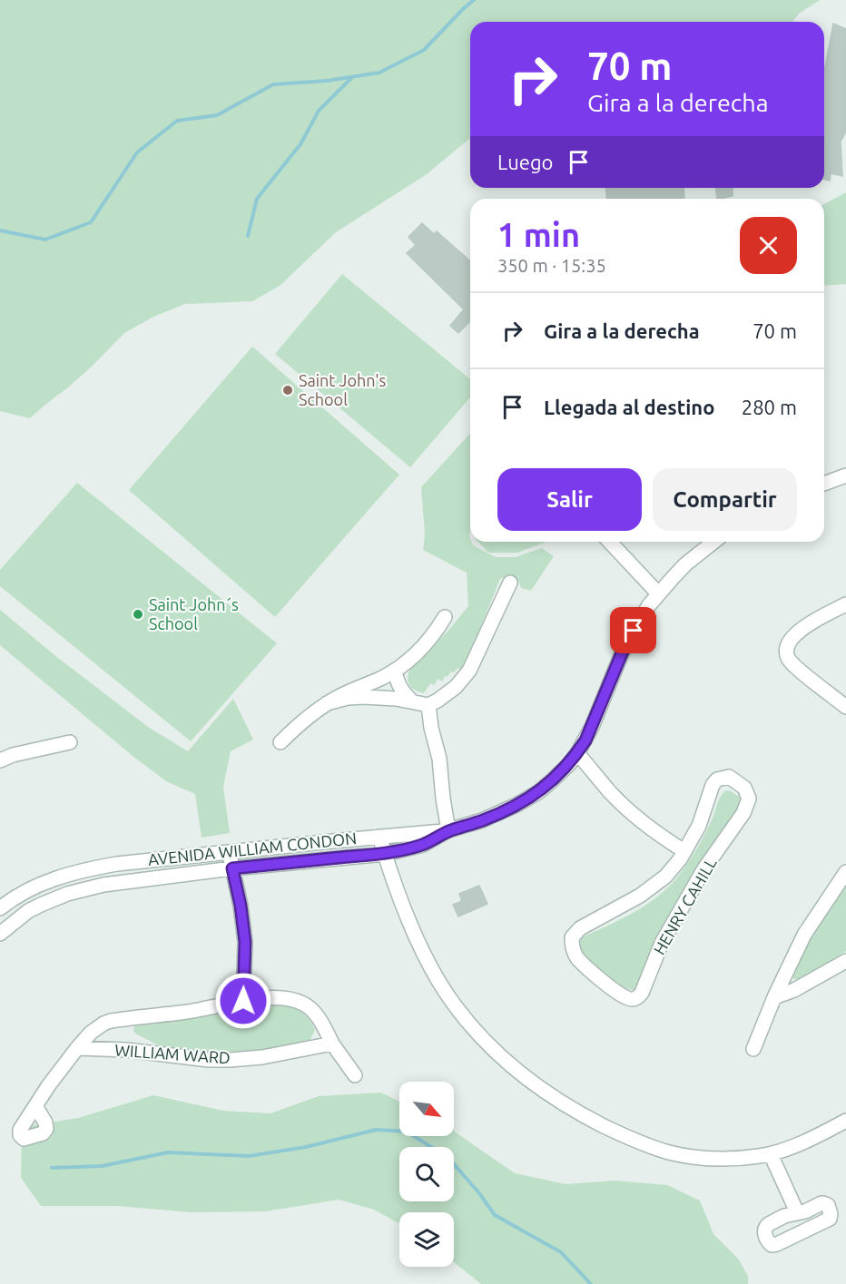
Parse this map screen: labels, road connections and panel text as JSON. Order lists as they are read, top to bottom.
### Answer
{
  "streets": {
    "street": ["AVENIDA WILLIAM CONDON", "HENRY CAHILL", "WILLIAM WARD"]
  },
  "crossings": [
    ["AVENIDA WILLIAM CONDON", "HENRY CAHILL"]
  ],
  "places": ["Saint John's School", "Saint John´s School"],
  "north": "bottom right",
  "page": {
    "turn": ["70 m", "Gira a la derecha"],
    "then": "Luego",
    "heading": ["1 min", "350 m · 15:35"],
    "list": [
      {
        "name": "Gira a la derecha",
        "value": "70 m"
      },
      {
        "name": "Llegada al destino",
        "value": "280 m"
      }
    ],
    "buttons": ["Salir", "Compartir"]
  }
}
